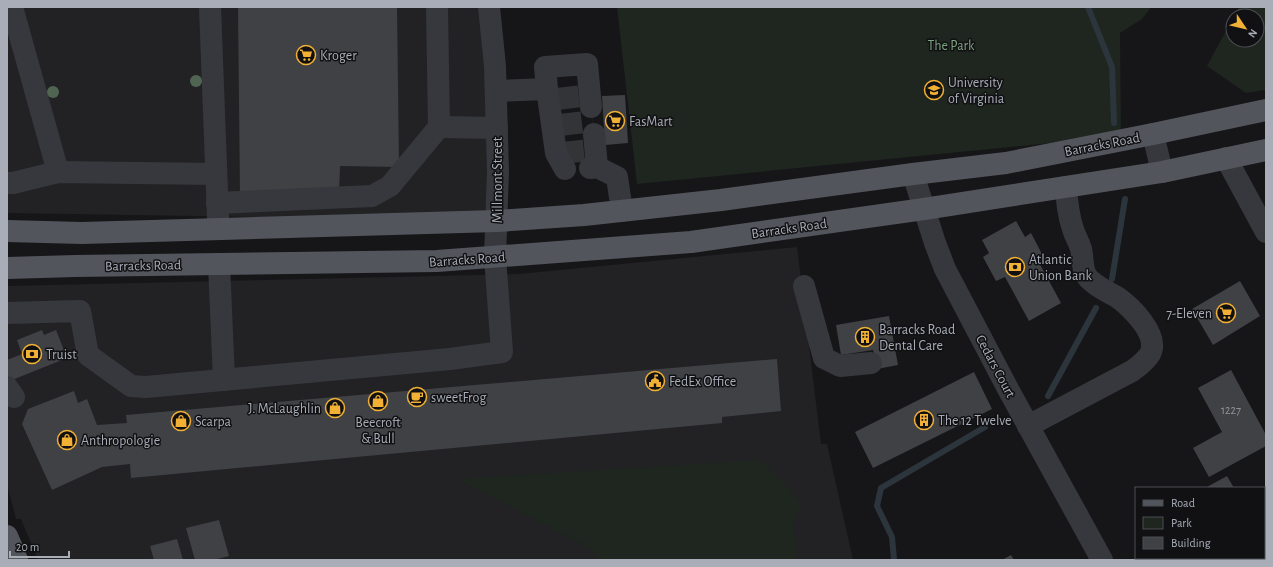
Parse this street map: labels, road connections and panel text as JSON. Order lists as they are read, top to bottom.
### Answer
{
  "streets": {
    "main road": ["Barracks Road"],
    "street": ["Millmont Street", "Cedars Court"]
  },
  "crossings": [
    ["Barracks Road", "Millmont Street"],
    ["Barracks Road", "Cedars Court"]
  ],
  "parks": ["The Park"],
  "places": {
    "supermarket": ["Kroger", "FasMart", "7-Eleven"],
    "school or university": ["University of Virginia"],
    "bank": ["Atlantic Union Bank", "Truist"],
    "building": ["Barracks Road Dental Care", "The 12 Twelve"],
    "public building": ["FedEx Office"],
    "cafe": ["sweetFrog"],
    "shop": [
      "Beecroft & Bull",
      "J. McLaughlin",
      "Scarpa",
      "Anthropologie"
    ]
  },
  "house_numbers": ["1227"],
  "legend": ["Road", "Park", "Building"],
  "scale_bar": "20 m",
  "north": "bottom right"
}
